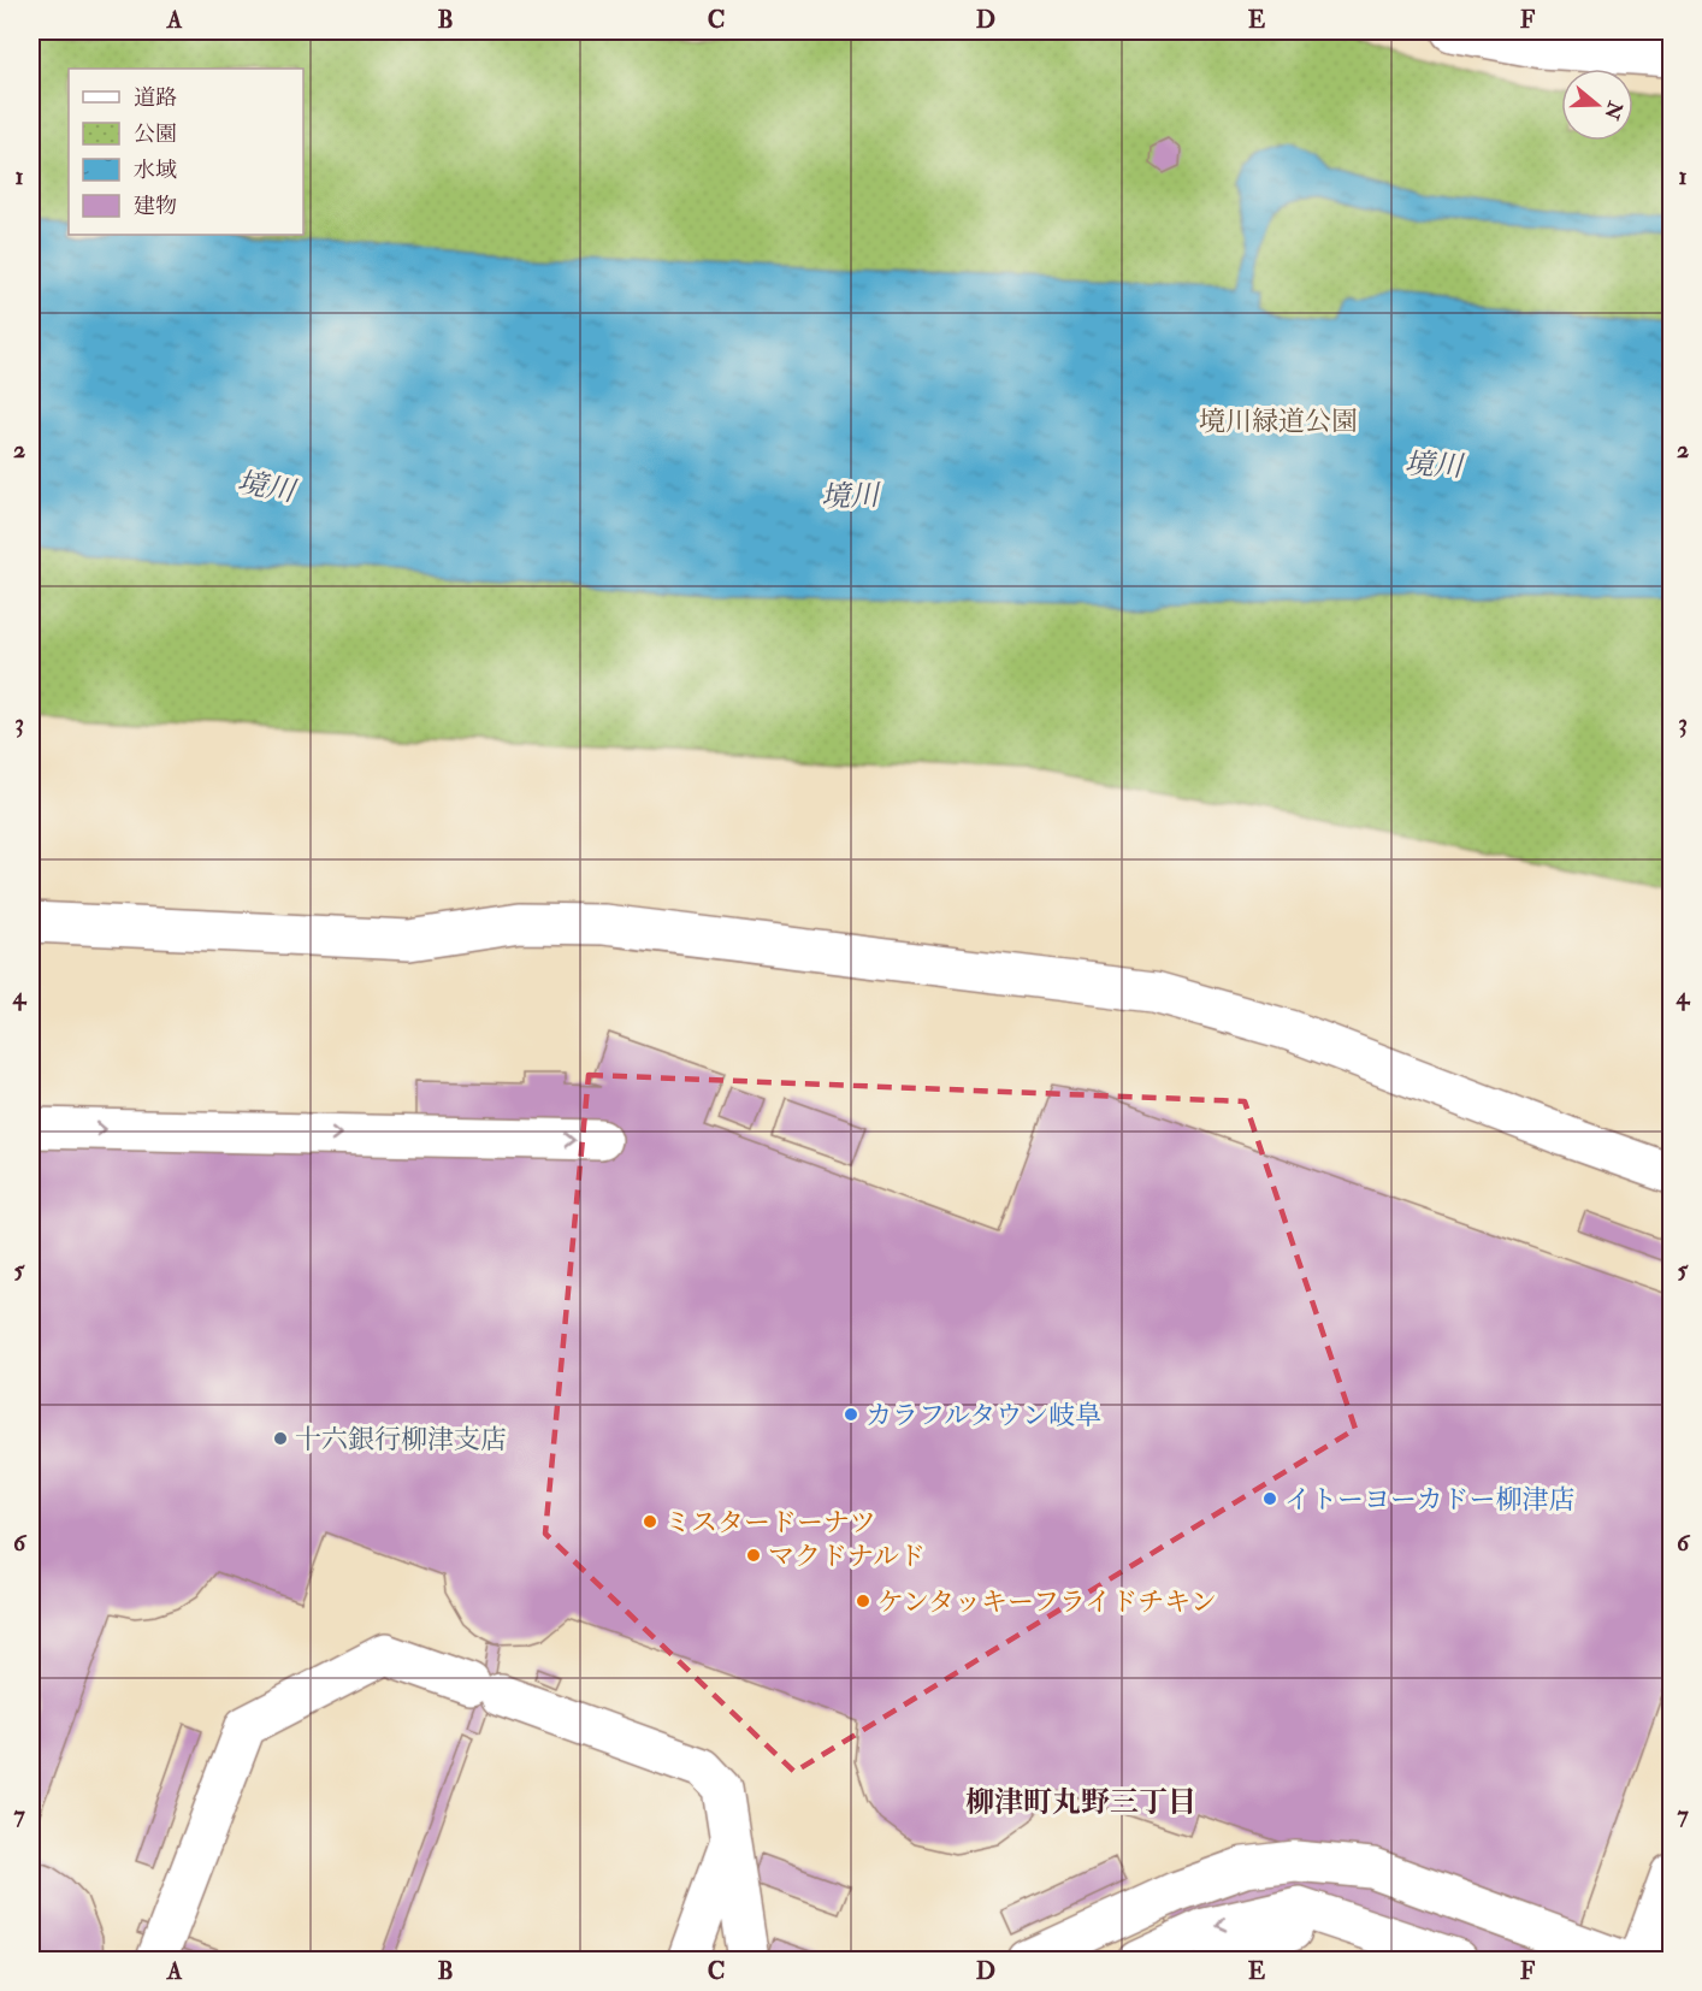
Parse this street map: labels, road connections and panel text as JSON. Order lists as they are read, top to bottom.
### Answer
{
  "districts": ["柳津町丸野三丁目"],
  "water": ["境川"],
  "parks": ["境川緑道公園"],
  "places": [
    "カラフルタウン岐阜",
    "十六銀行柳津支店",
    "イトーヨーカドー柳津店",
    "ミスタードーナツ",
    "マクドナルド",
    "ケンタッキーフライドチキン"
  ],
  "legend": [
    "道路",
    "公園",
    "水域",
    "建物"
  ],
  "north": "right",
  "grid": {
    "columns": [
      "A",
      "B",
      "C",
      "D",
      "E",
      "F"
    ],
    "rows": [
      "1",
      "2",
      "3",
      "4",
      "5",
      "6",
      "7"
    ]
  }
}
